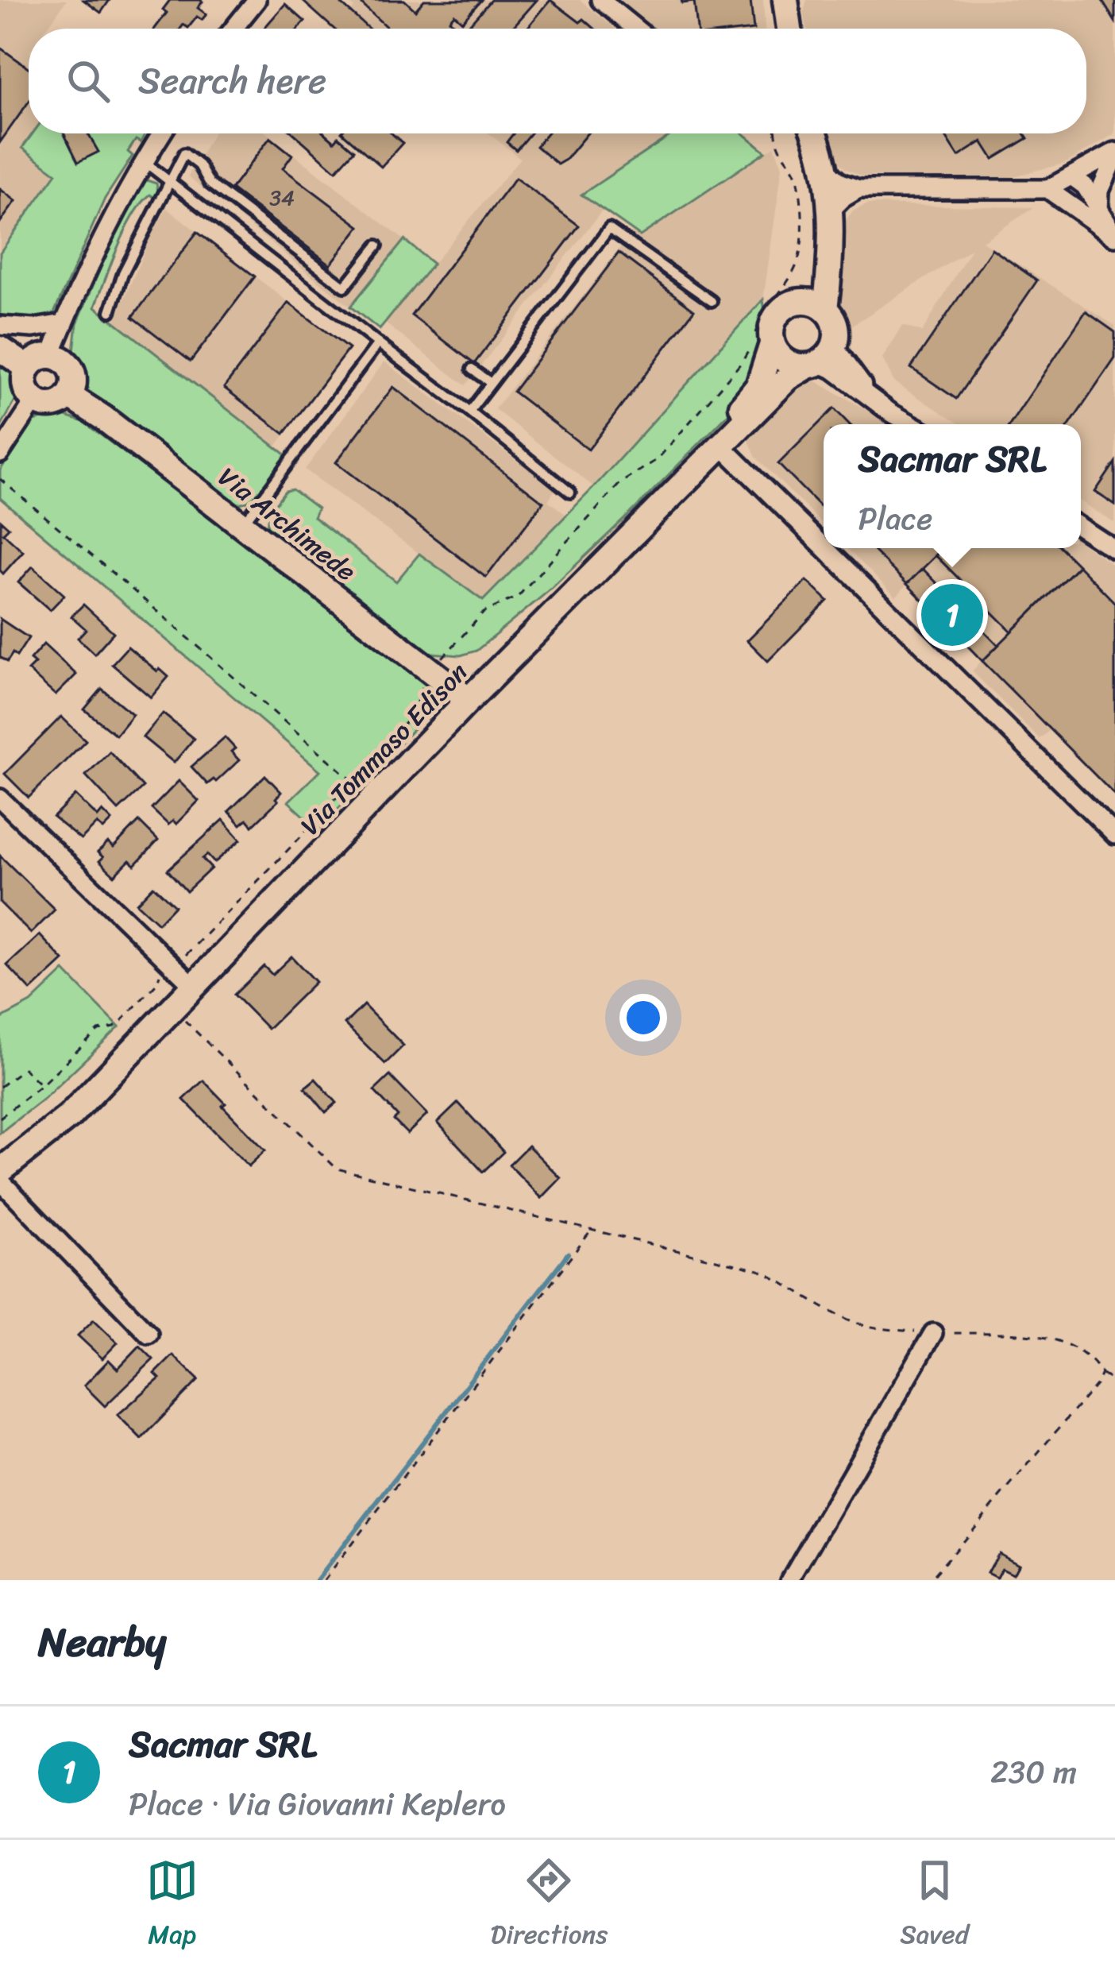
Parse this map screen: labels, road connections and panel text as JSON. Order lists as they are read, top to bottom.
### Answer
{
  "streets": {
    "street": ["Via Archimede", "Via Tommaso Edison"]
  },
  "crossings": [
    ["Via Archimede", "Via Tommaso Edison"]
  ],
  "house_numbers": ["34"],
  "page": {
    "search": "Search here",
    "popup": ["Sacmar SRL", "Place"],
    "pins": "1",
    "heading": "Nearby",
    "list": [
      {
        "mark": "1",
        "name": "Sacmar SRL",
        "note": "Place · Via Giovanni Keplero",
        "value": "230 m"
      }
    ],
    "nav": ["Map", "Directions", "Saved"]
  }
}
